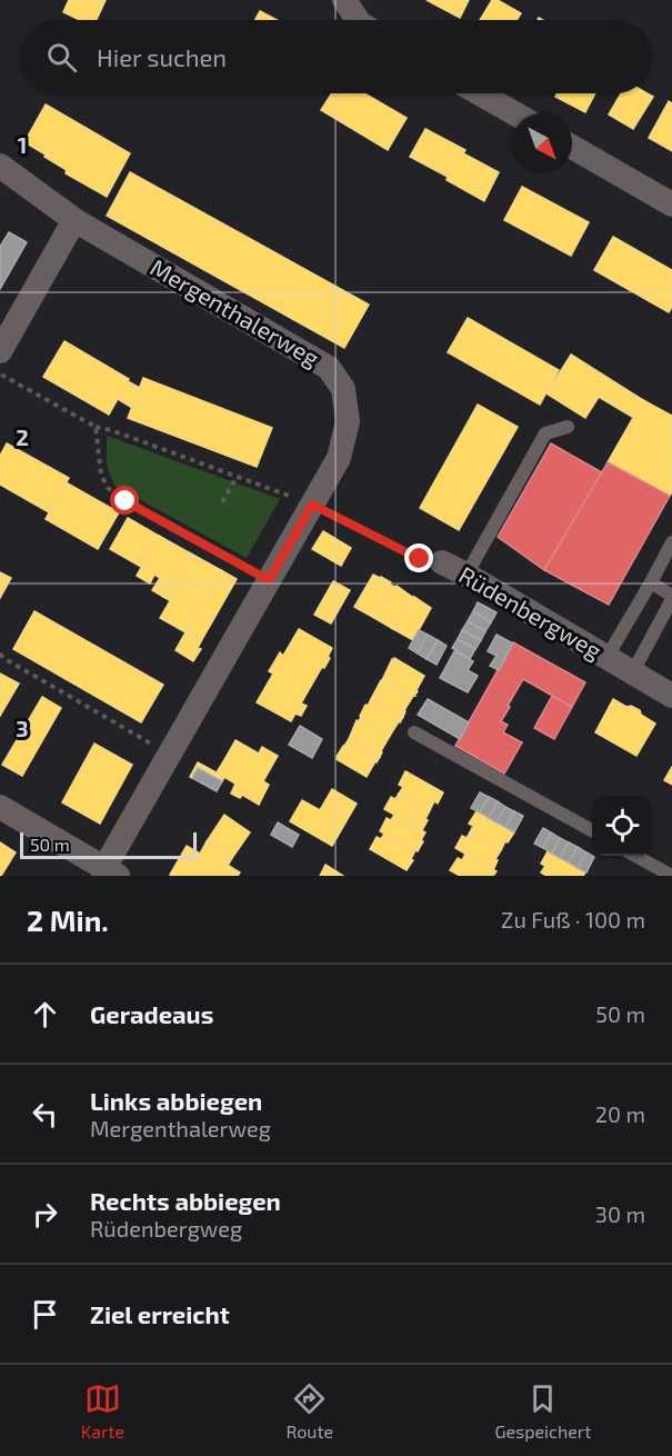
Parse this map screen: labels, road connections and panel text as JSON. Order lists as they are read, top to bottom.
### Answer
{
  "streets": {
    "street": ["Mergenthalerweg", "Rüdenbergweg"]
  },
  "crossings": [
    ["Mergenthalerweg", "Rüdenbergweg"]
  ],
  "scale_bar": "50 m",
  "north": "bottom right",
  "page": {
    "search": "Hier suchen",
    "scale": "50 m",
    "heading": ["2 Min.", "Zu Fuß · 100 m"],
    "list": [
      ["Geradeaus", "50 m"],
      ["Links abbiegen", "Mergenthalerweg", "20 m"],
      ["Rechts abbiegen", "Rüdenbergweg", "30 m"],
      "Ziel erreicht"
    ],
    "nav": ["Karte", "Route", "Gespeichert"]
  },
  "grid": {
    "rows": ["1", "2", "3"]
  }
}
